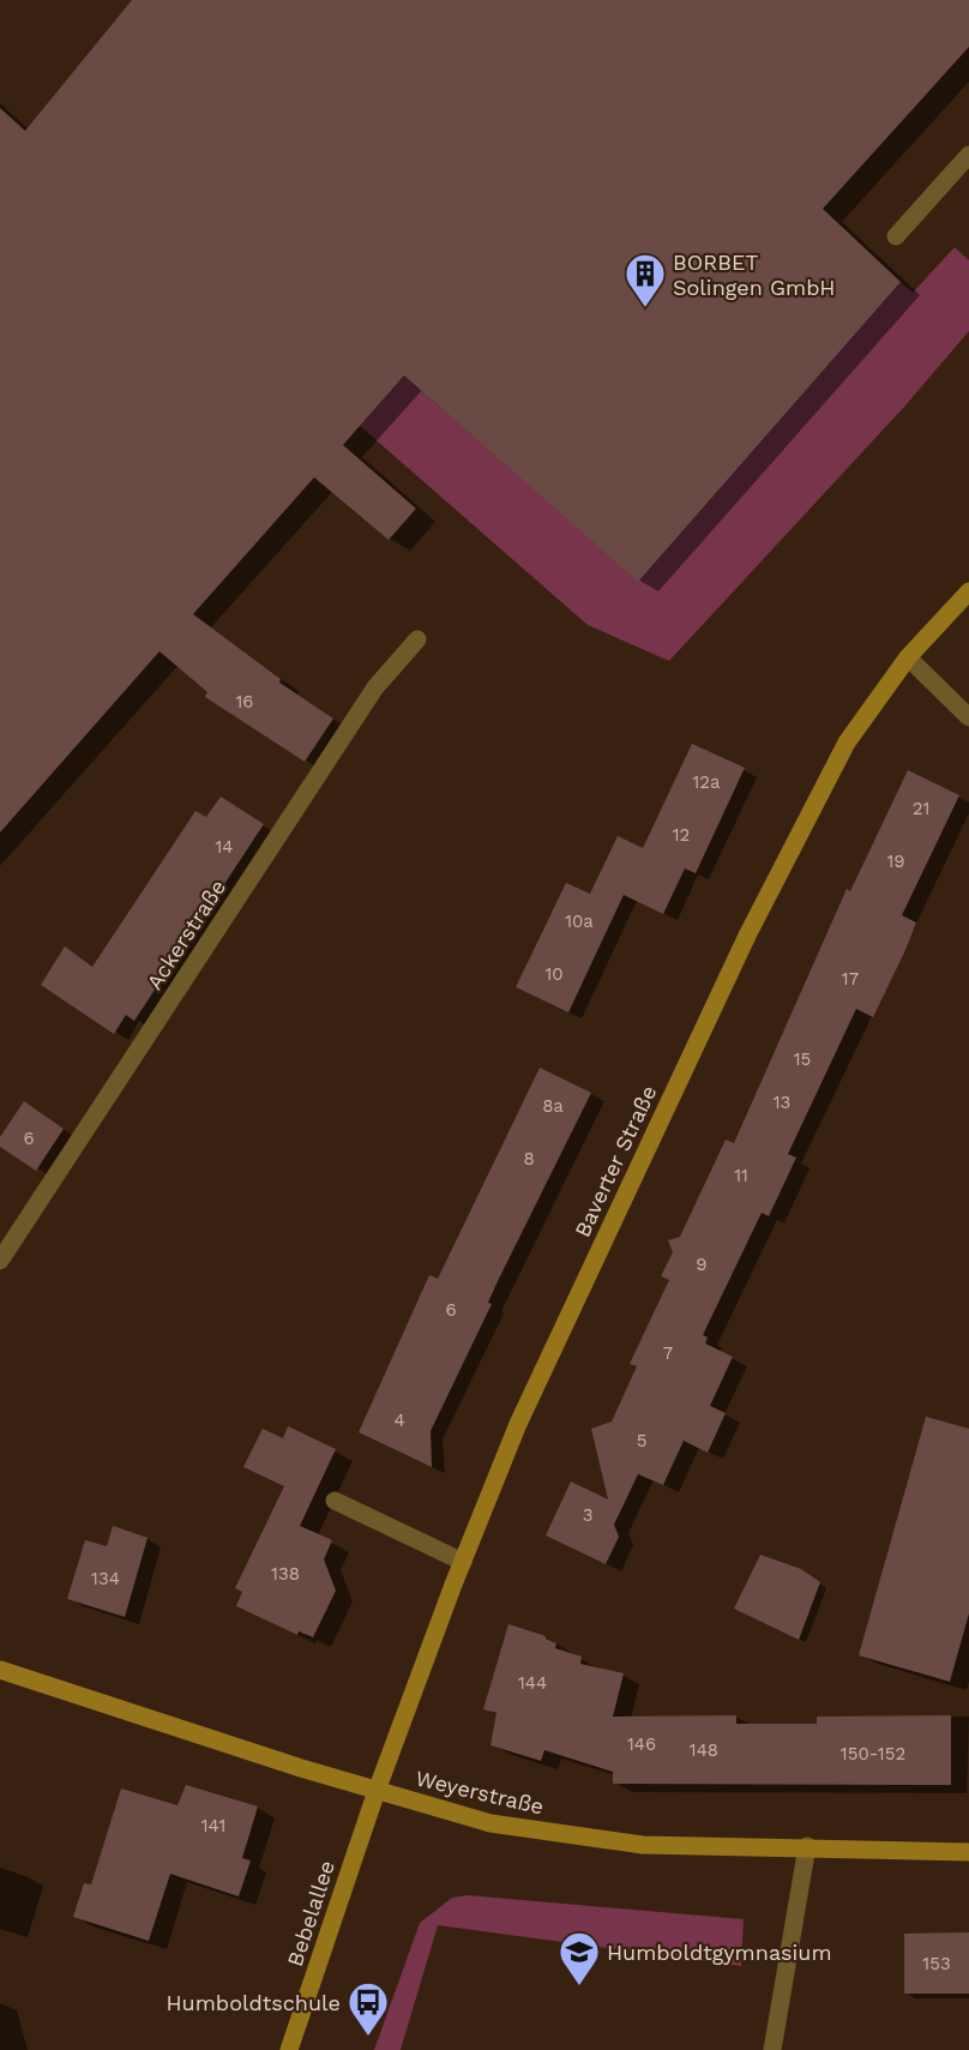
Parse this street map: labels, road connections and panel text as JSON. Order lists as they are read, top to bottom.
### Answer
{
  "streets": {
    "main road": ["Baverter Straße", "Weyerstraße", "Bebelallee"],
    "street": ["Ackerstraße"]
  },
  "crossings": [
    ["Baverter Straße", "Weyerstraße"],
    ["Baverter Straße", "Bebelallee"],
    ["Weyerstraße", "Bebelallee"]
  ],
  "places": {
    "building": ["BORBET Solingen GmbH"],
    "school or university": ["Humboldtgymnasium"],
    "bus stop": ["Humboldtschule"]
  },
  "house_numbers": [
    "16",
    "12a",
    "21",
    "12",
    "14",
    "19",
    "10a",
    "10",
    "17",
    "15",
    "13",
    "8a",
    "6",
    "8",
    "11",
    "9",
    "6",
    "7",
    "4",
    "5",
    "3",
    "138",
    "134",
    "144",
    "146",
    "148",
    "150-152",
    "141",
    "153"
  ]
}
